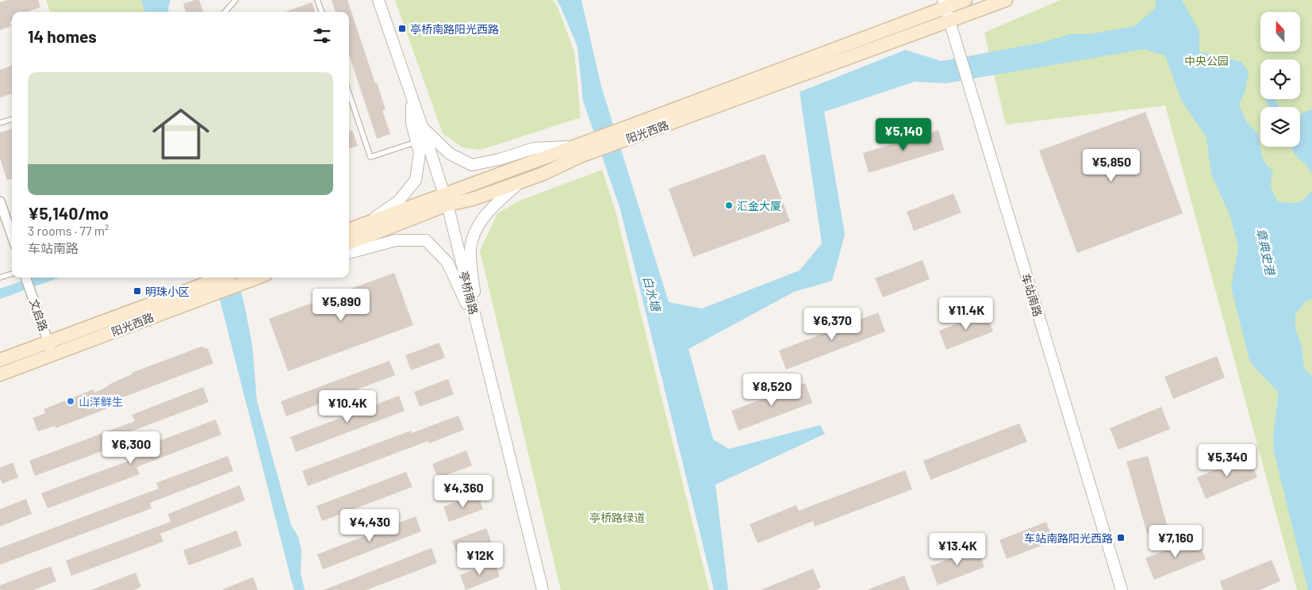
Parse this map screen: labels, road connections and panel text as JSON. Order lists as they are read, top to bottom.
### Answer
{
  "streets": {
    "main road": ["阳光西路"],
    "street": ["亭桥南路", "车站南路", "文启路"]
  },
  "crossings": [
    ["阳光西路", "亭桥南路"],
    ["阳光西路", "车站南路"],
    ["阳光西路", "文启路"]
  ],
  "water": ["章典史港", "白水塘"],
  "parks": ["中央公园", "亭桥路绿道"],
  "places": {
    "transit": ["亭桥南路阳光西路", "明珠小区", "车站南路阳光西路"],
    "other": ["汇金大厦", "山洋鲜生"]
  },
  "north": "top",
  "page": {
    "heading": "14 homes",
    "list": [
      {
        "name": "¥5,140/mo",
        "note": "3 rooms · 77 m² · 车站南路"
      }
    ],
    "price": [
      "¥5,140",
      "¥5,850",
      "¥5,890",
      "¥11.4K",
      "¥6,370",
      "¥8,520",
      "¥10.4K",
      "¥6,300",
      "¥5,340",
      "¥4,360",
      "¥4,430",
      "¥7,160",
      "¥13.4K",
      "¥12K"
    ]
  }
}
